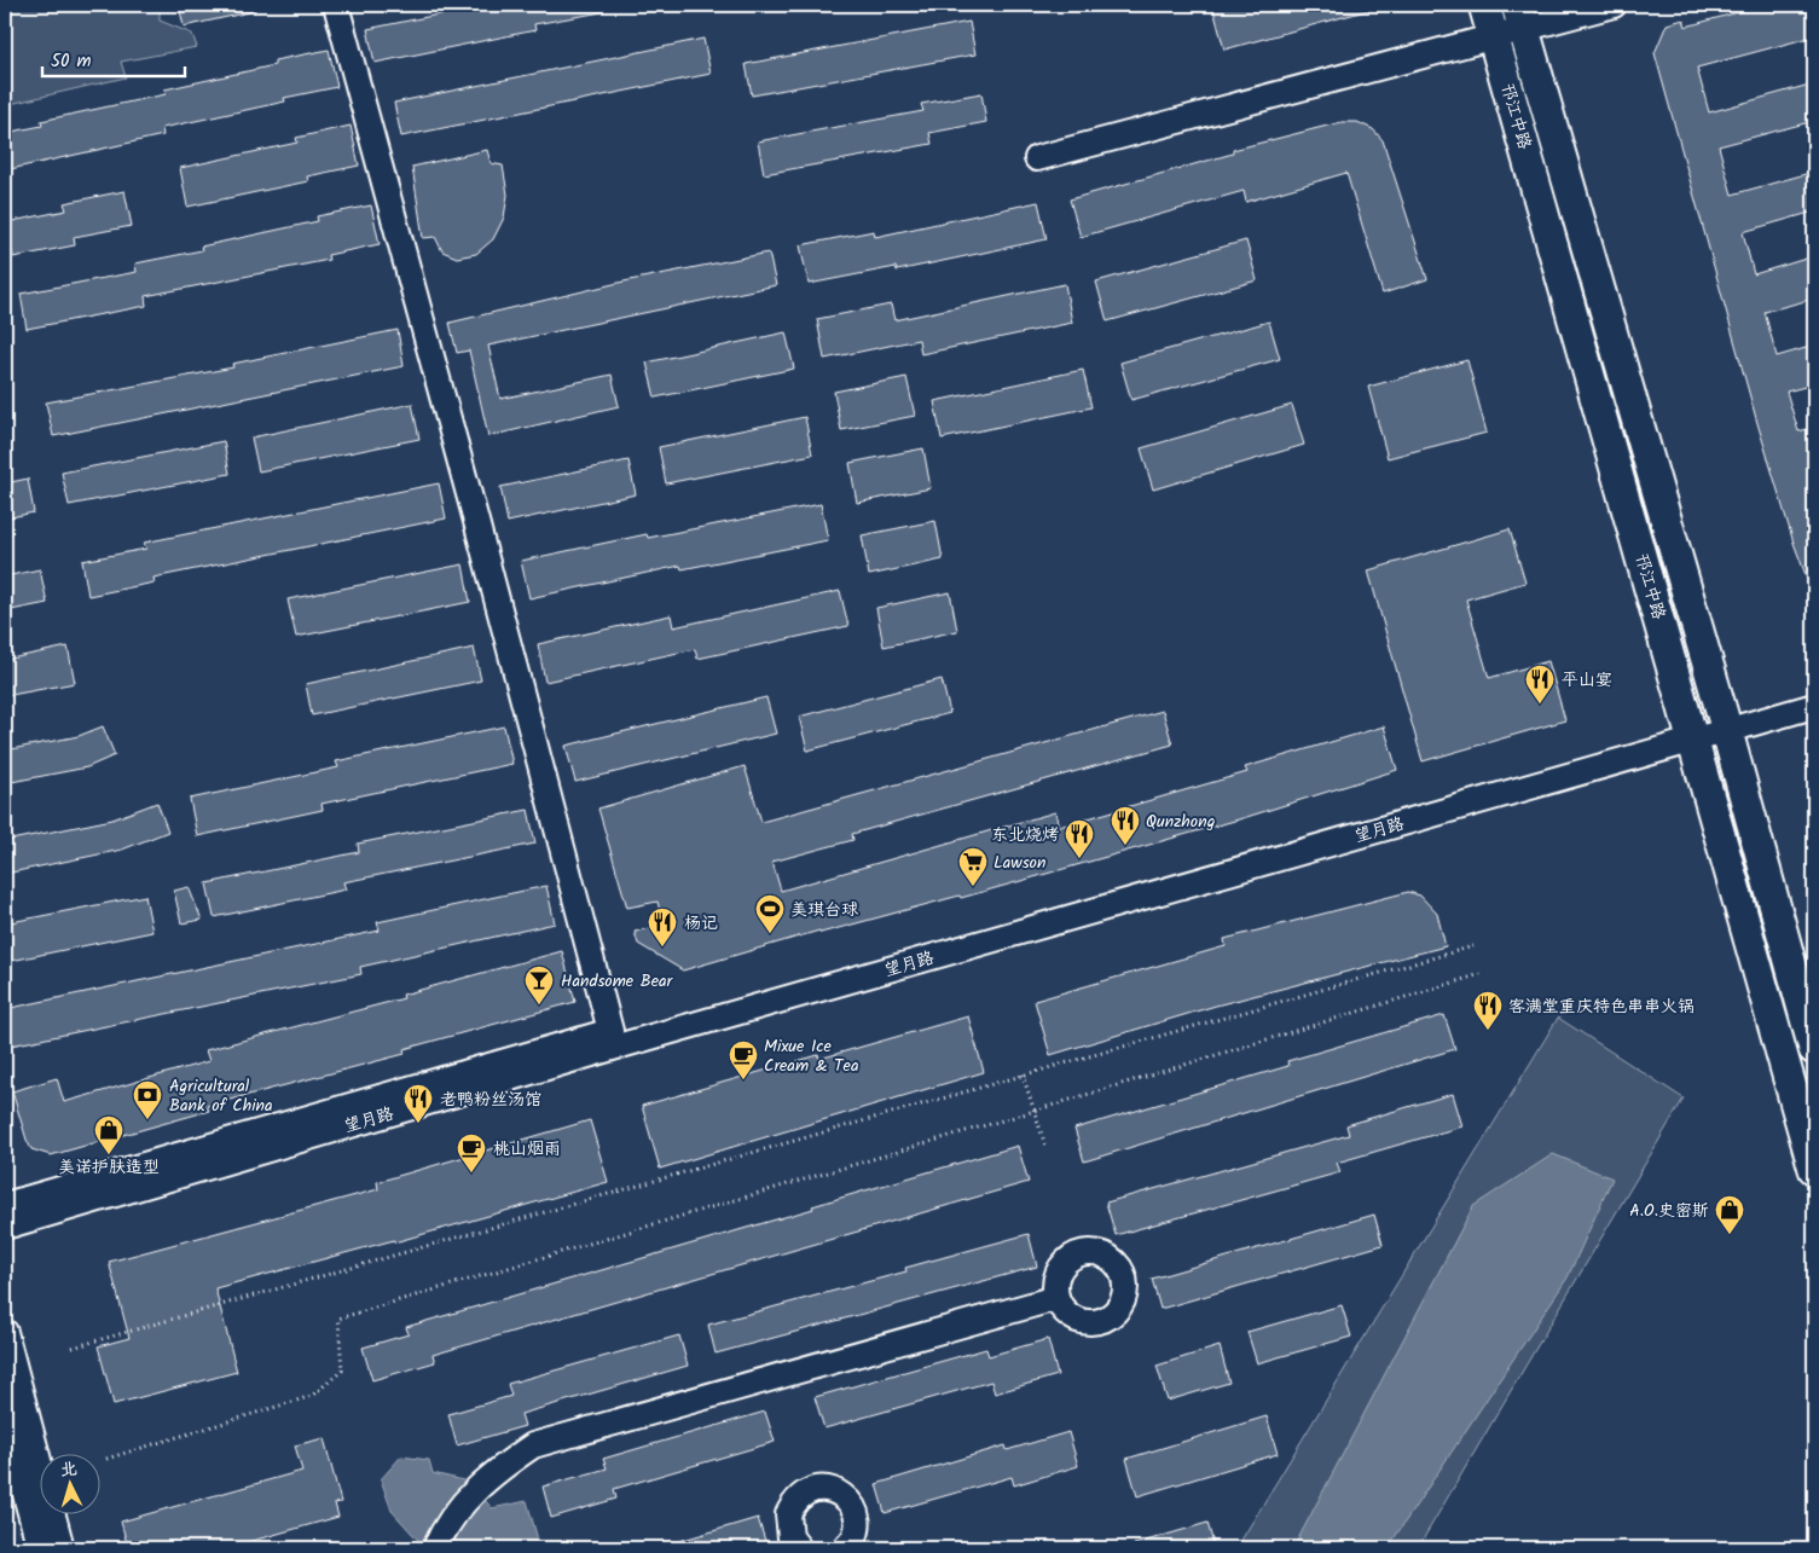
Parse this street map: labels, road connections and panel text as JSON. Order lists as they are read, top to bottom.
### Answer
{
  "streets": {
    "main road": ["邗江中路"],
    "street": ["望月路"]
  },
  "crossings": [
    ["邗江中路", "望月路"]
  ],
  "places": {
    "restaurant": [
      "平山宴",
      "Qunzhong",
      "东北烧烤",
      "杨记",
      "客满堂重庆特色串串火锅",
      "老鸭粉丝汤馆"
    ],
    "supermarket": ["Lawson"],
    "sports": ["美琪台球"],
    "bar": ["Handsome Bear"],
    "cafe": ["Mixue Ice Cream & Tea", "桃山烟雨"],
    "bank": ["Agricultural Bank of China"],
    "shop": ["美诺护肤造型", "A.O.史密斯"]
  },
  "scale_bar": "50 m",
  "north": "top"
}
